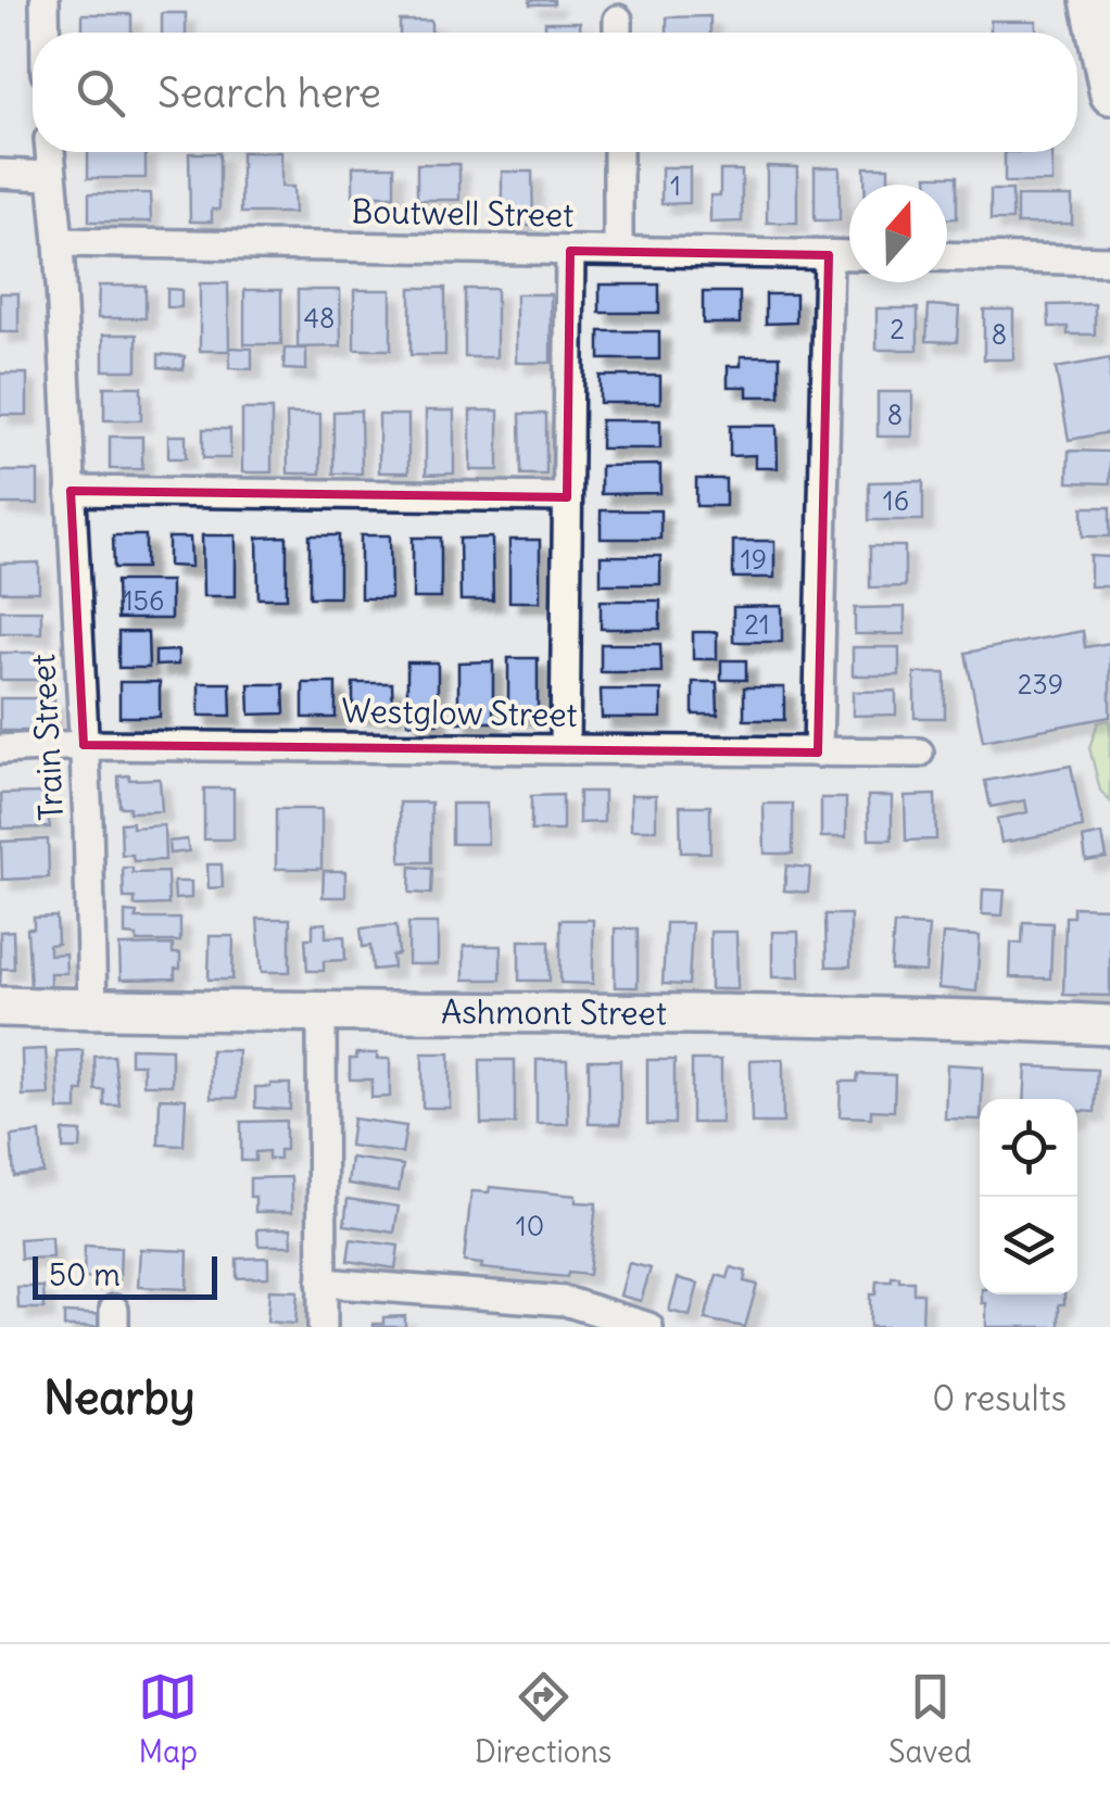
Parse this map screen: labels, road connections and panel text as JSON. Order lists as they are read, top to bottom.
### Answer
{
  "streets": {
    "main road": ["Ashmont Street"],
    "street": ["Boutwell Street", "Westglow Street", "Train Street"]
  },
  "crossings": [
    ["Boutwell Street", "Train Street"],
    ["Westglow Street", "Train Street"],
    ["Train Street", "Ashmont Street"]
  ],
  "house_numbers": [
    "1",
    "48",
    "2",
    "8",
    "8",
    "16",
    "19",
    "156",
    "21",
    "239",
    "10"
  ],
  "scale_bar": "50 m",
  "north": "top",
  "page": {
    "search": "Search here",
    "scale": "50 m",
    "heading": ["Nearby", "0 results"],
    "nav": ["Map", "Directions", "Saved"]
  }
}
